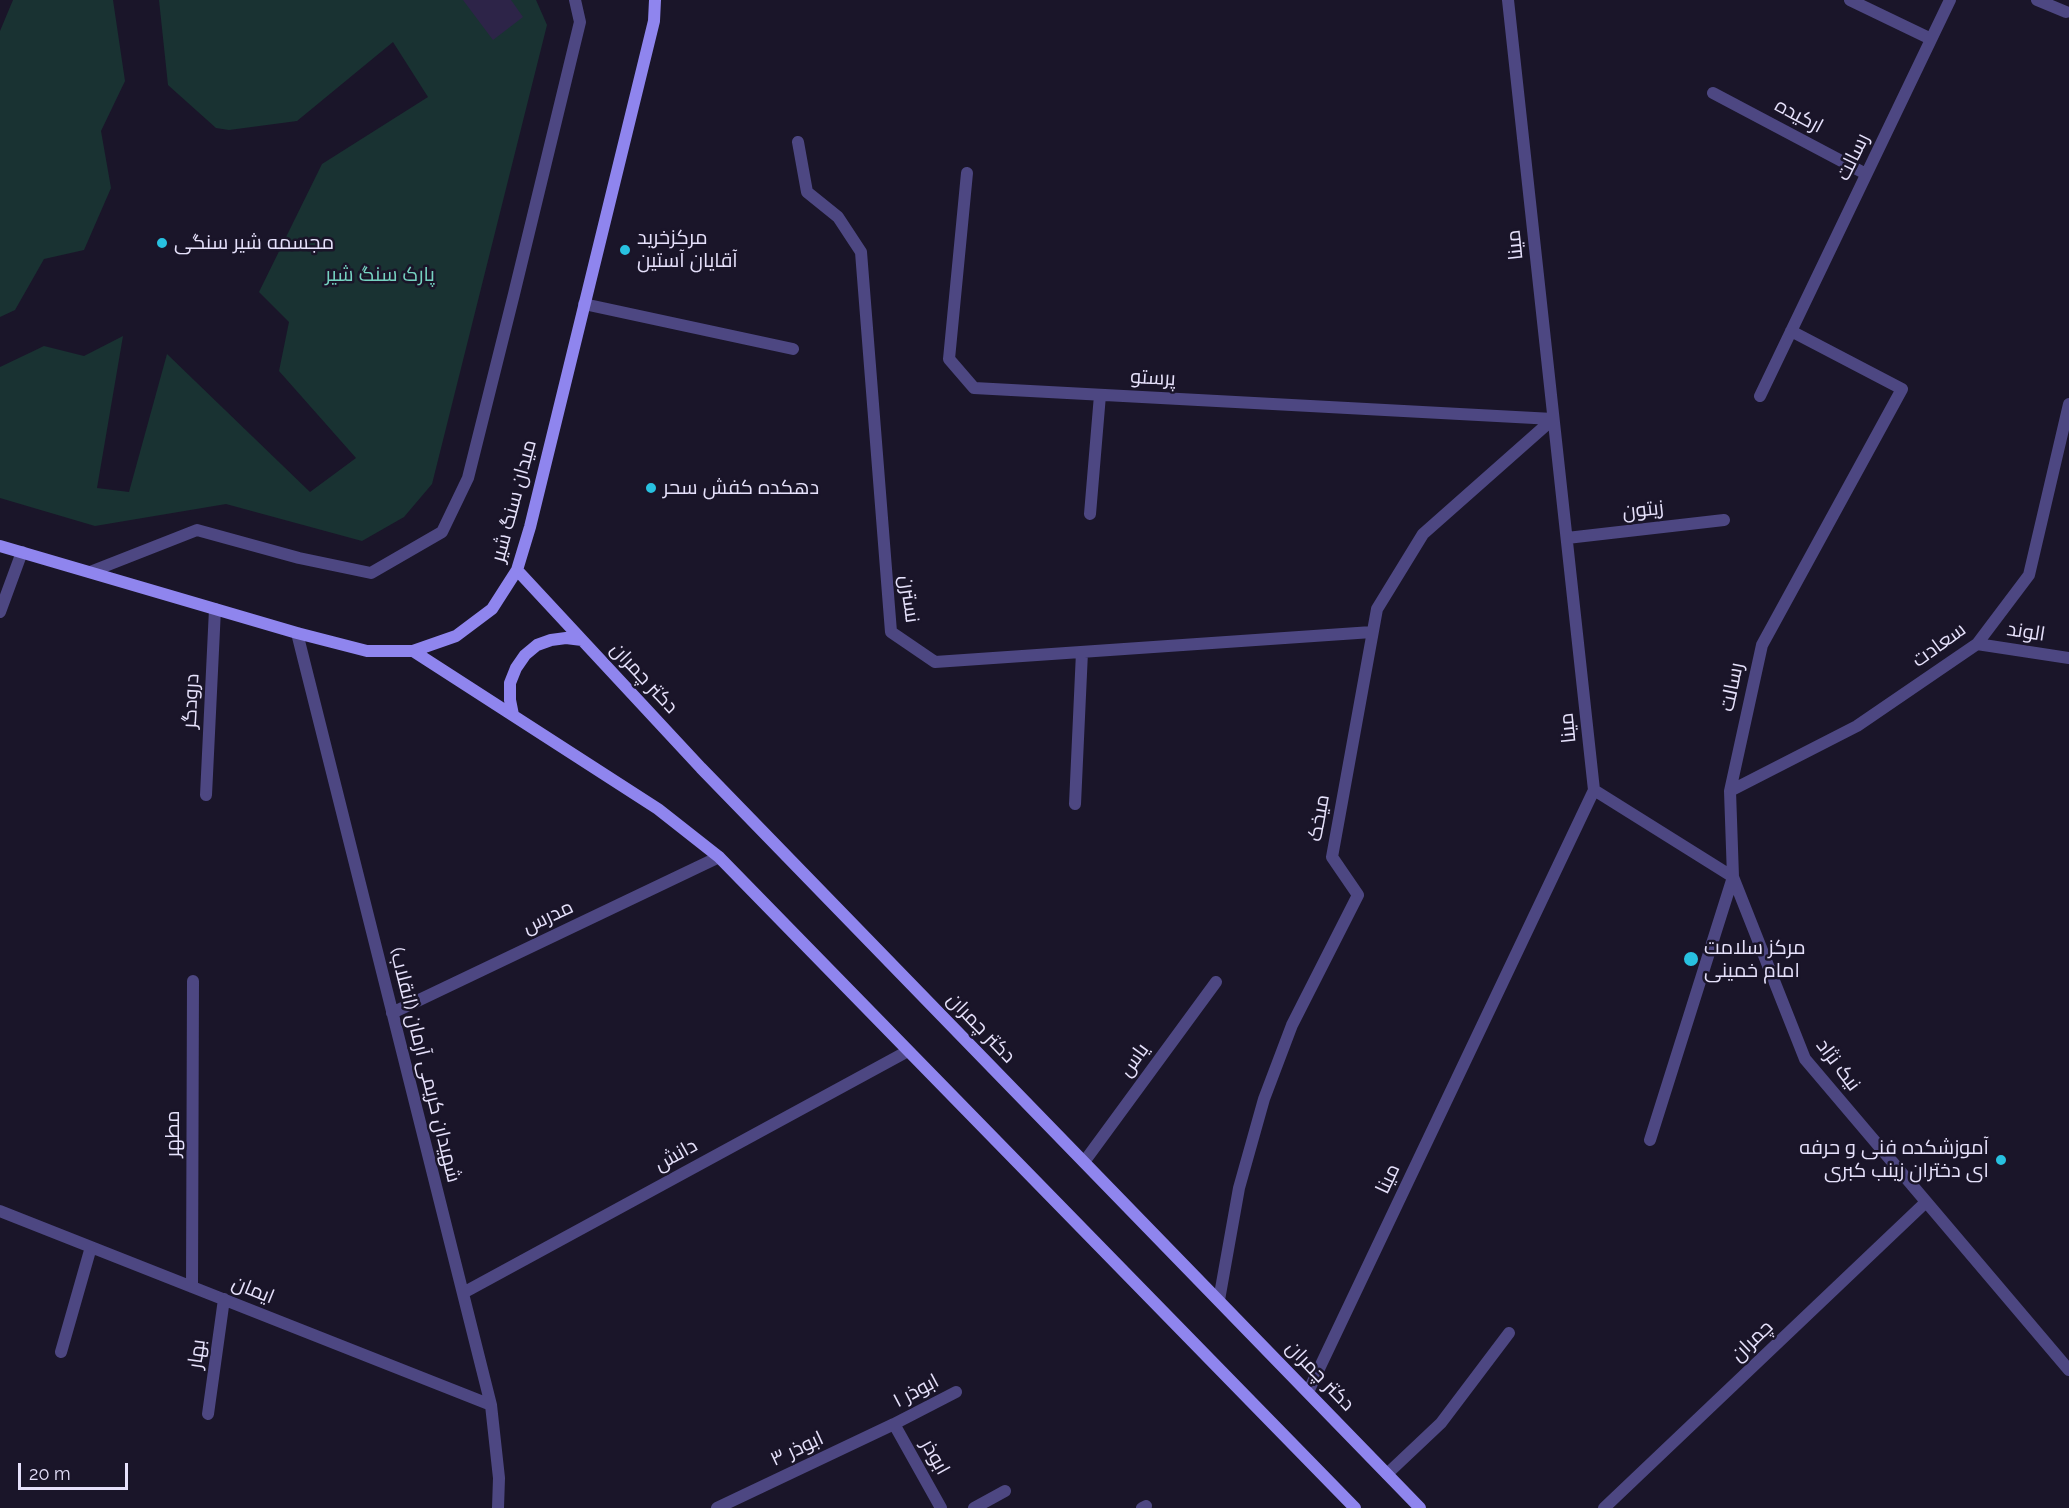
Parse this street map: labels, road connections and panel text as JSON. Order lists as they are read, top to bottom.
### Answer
{
  "streets": {
    "main road": ["میدان سنگ شیر", "دکتر چمران"],
    "street": [
      "ارکیده",
      "رسالت",
      "مینا",
      "پرستو",
      "زیتون",
      "نسترن",
      "الوند",
      "سعادت",
      "درودگر",
      "میخک",
      "مدرس",
      "یاس",
      "شهیدان کریمی آرمان (انقلاب)",
      "نیک نژاد",
      "مطهر",
      "دانش",
      "ایمان",
      "چمران",
      "بهار",
      "ابوذر ۱",
      "ابوذر ۳",
      "ابوذر"
    ]
  },
  "crossings": [
    ["ارکیده", "رسالت"],
    ["رسالت", "سعادت"],
    ["رسالت", "نیک نژاد"],
    ["مینا", "پرستو"],
    ["مینا", "زیتون"],
    ["مینا", "دکتر چمران"],
    ["مینا", "میخک"],
    ["پرستو", "میخک"],
    ["میدان سنگ شیر", "دکتر چمران"],
    ["میدان سنگ شیر", "درودگر"],
    ["میدان سنگ شیر", "شهیدان کریمی آرمان (انقلاب)"],
    ["نسترن", "میخک"],
    ["الوند", "سعادت"],
    ["دکتر چمران", "میخک"],
    ["دکتر چمران", "یاس"],
    ["مدرس", "شهیدان کریمی آرمان (انقلاب)"],
    ["شهیدان کریمی آرمان (انقلاب)", "دانش"],
    ["شهیدان کریمی آرمان (انقلاب)", "ایمان"],
    ["نیک نژاد", "چمران"],
    ["مطهر", "ایمان"],
    ["ایمان", "بهار"],
    ["ابوذر ۱", "ابوذر ۳"],
    ["ابوذر ۱", "ابوذر"],
    ["ابوذر ۳", "ابوذر"]
  ],
  "parks": ["پارک سنگ شیر"],
  "places": [
    "مجسمه شیر سنگی",
    "مرکزخرید آقایان آستین",
    "دهکده کفش سحر",
    "مرکز سلامت امام خمینی",
    "آموزشکده فنی و حرفه ای دختران زینب کبری"
  ],
  "scale_bar": "20 m"
}
